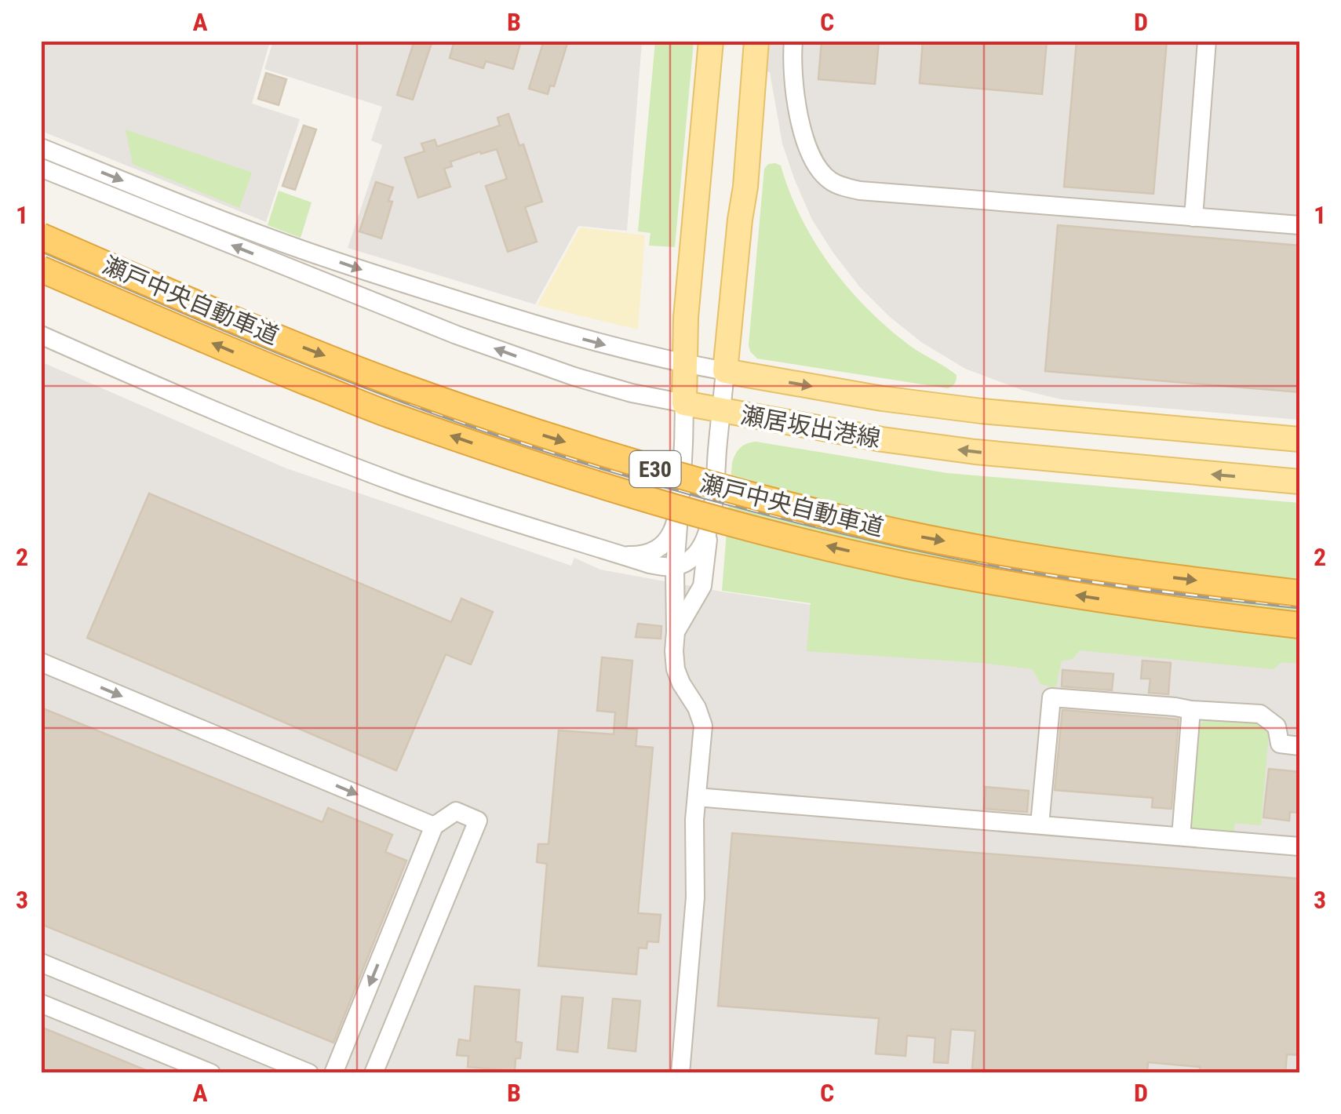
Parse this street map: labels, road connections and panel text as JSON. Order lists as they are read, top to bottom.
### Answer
{
  "streets": {
    "highway": ["瀬戸中央自動車道", "E30"],
    "main road": ["瀬居坂出港線"]
  },
  "grid": {
    "columns": [
      "A",
      "B",
      "C",
      "D"
    ],
    "rows": ["1", "2", "3"]
  }
}
